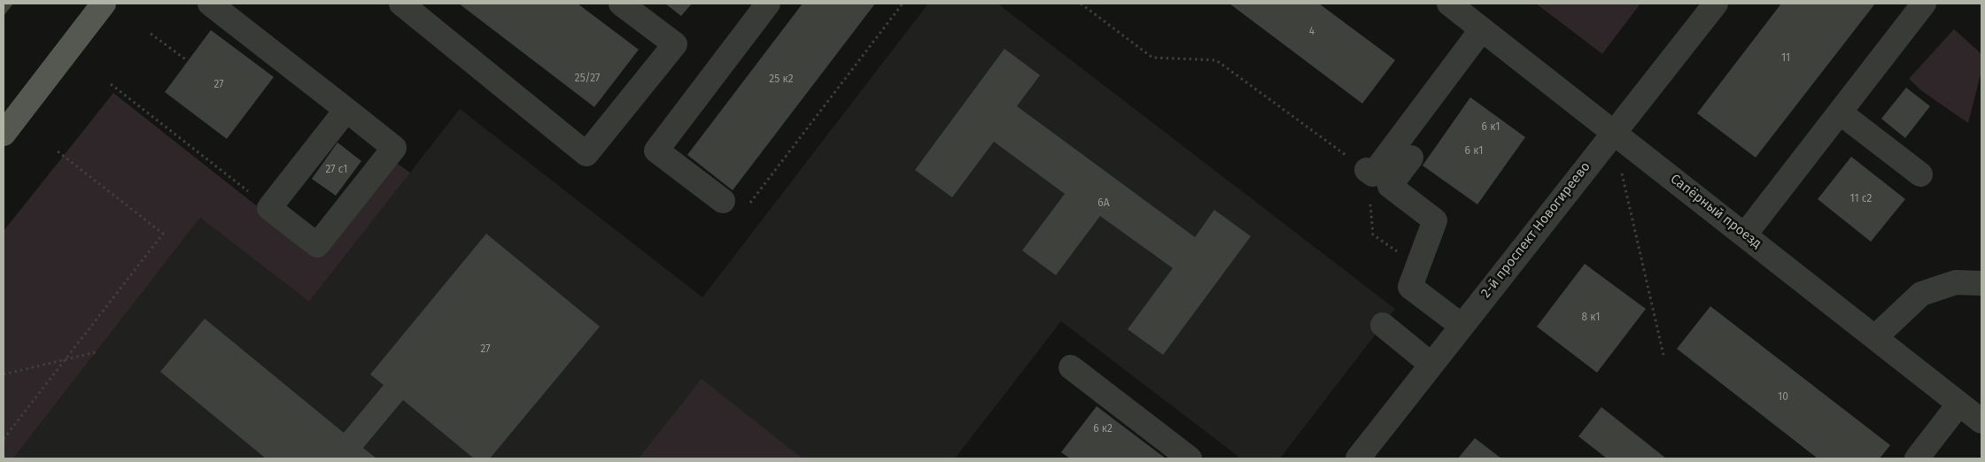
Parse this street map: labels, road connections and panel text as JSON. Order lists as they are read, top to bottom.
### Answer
{
  "streets": {
    "street": ["Сапёрный проезд", "2-й проспект Новогиреево"]
  },
  "crossings": [
    ["Сапёрный проезд", "2-й проспект Новогиреево"]
  ],
  "house_numbers": [
    "4",
    "11",
    "25/27",
    "25 к2",
    "27",
    "6 к1",
    "6 к1",
    "27 с1",
    "11 с2",
    "6А",
    "8 к1",
    "27",
    "10",
    "6 к2"
  ]
}
